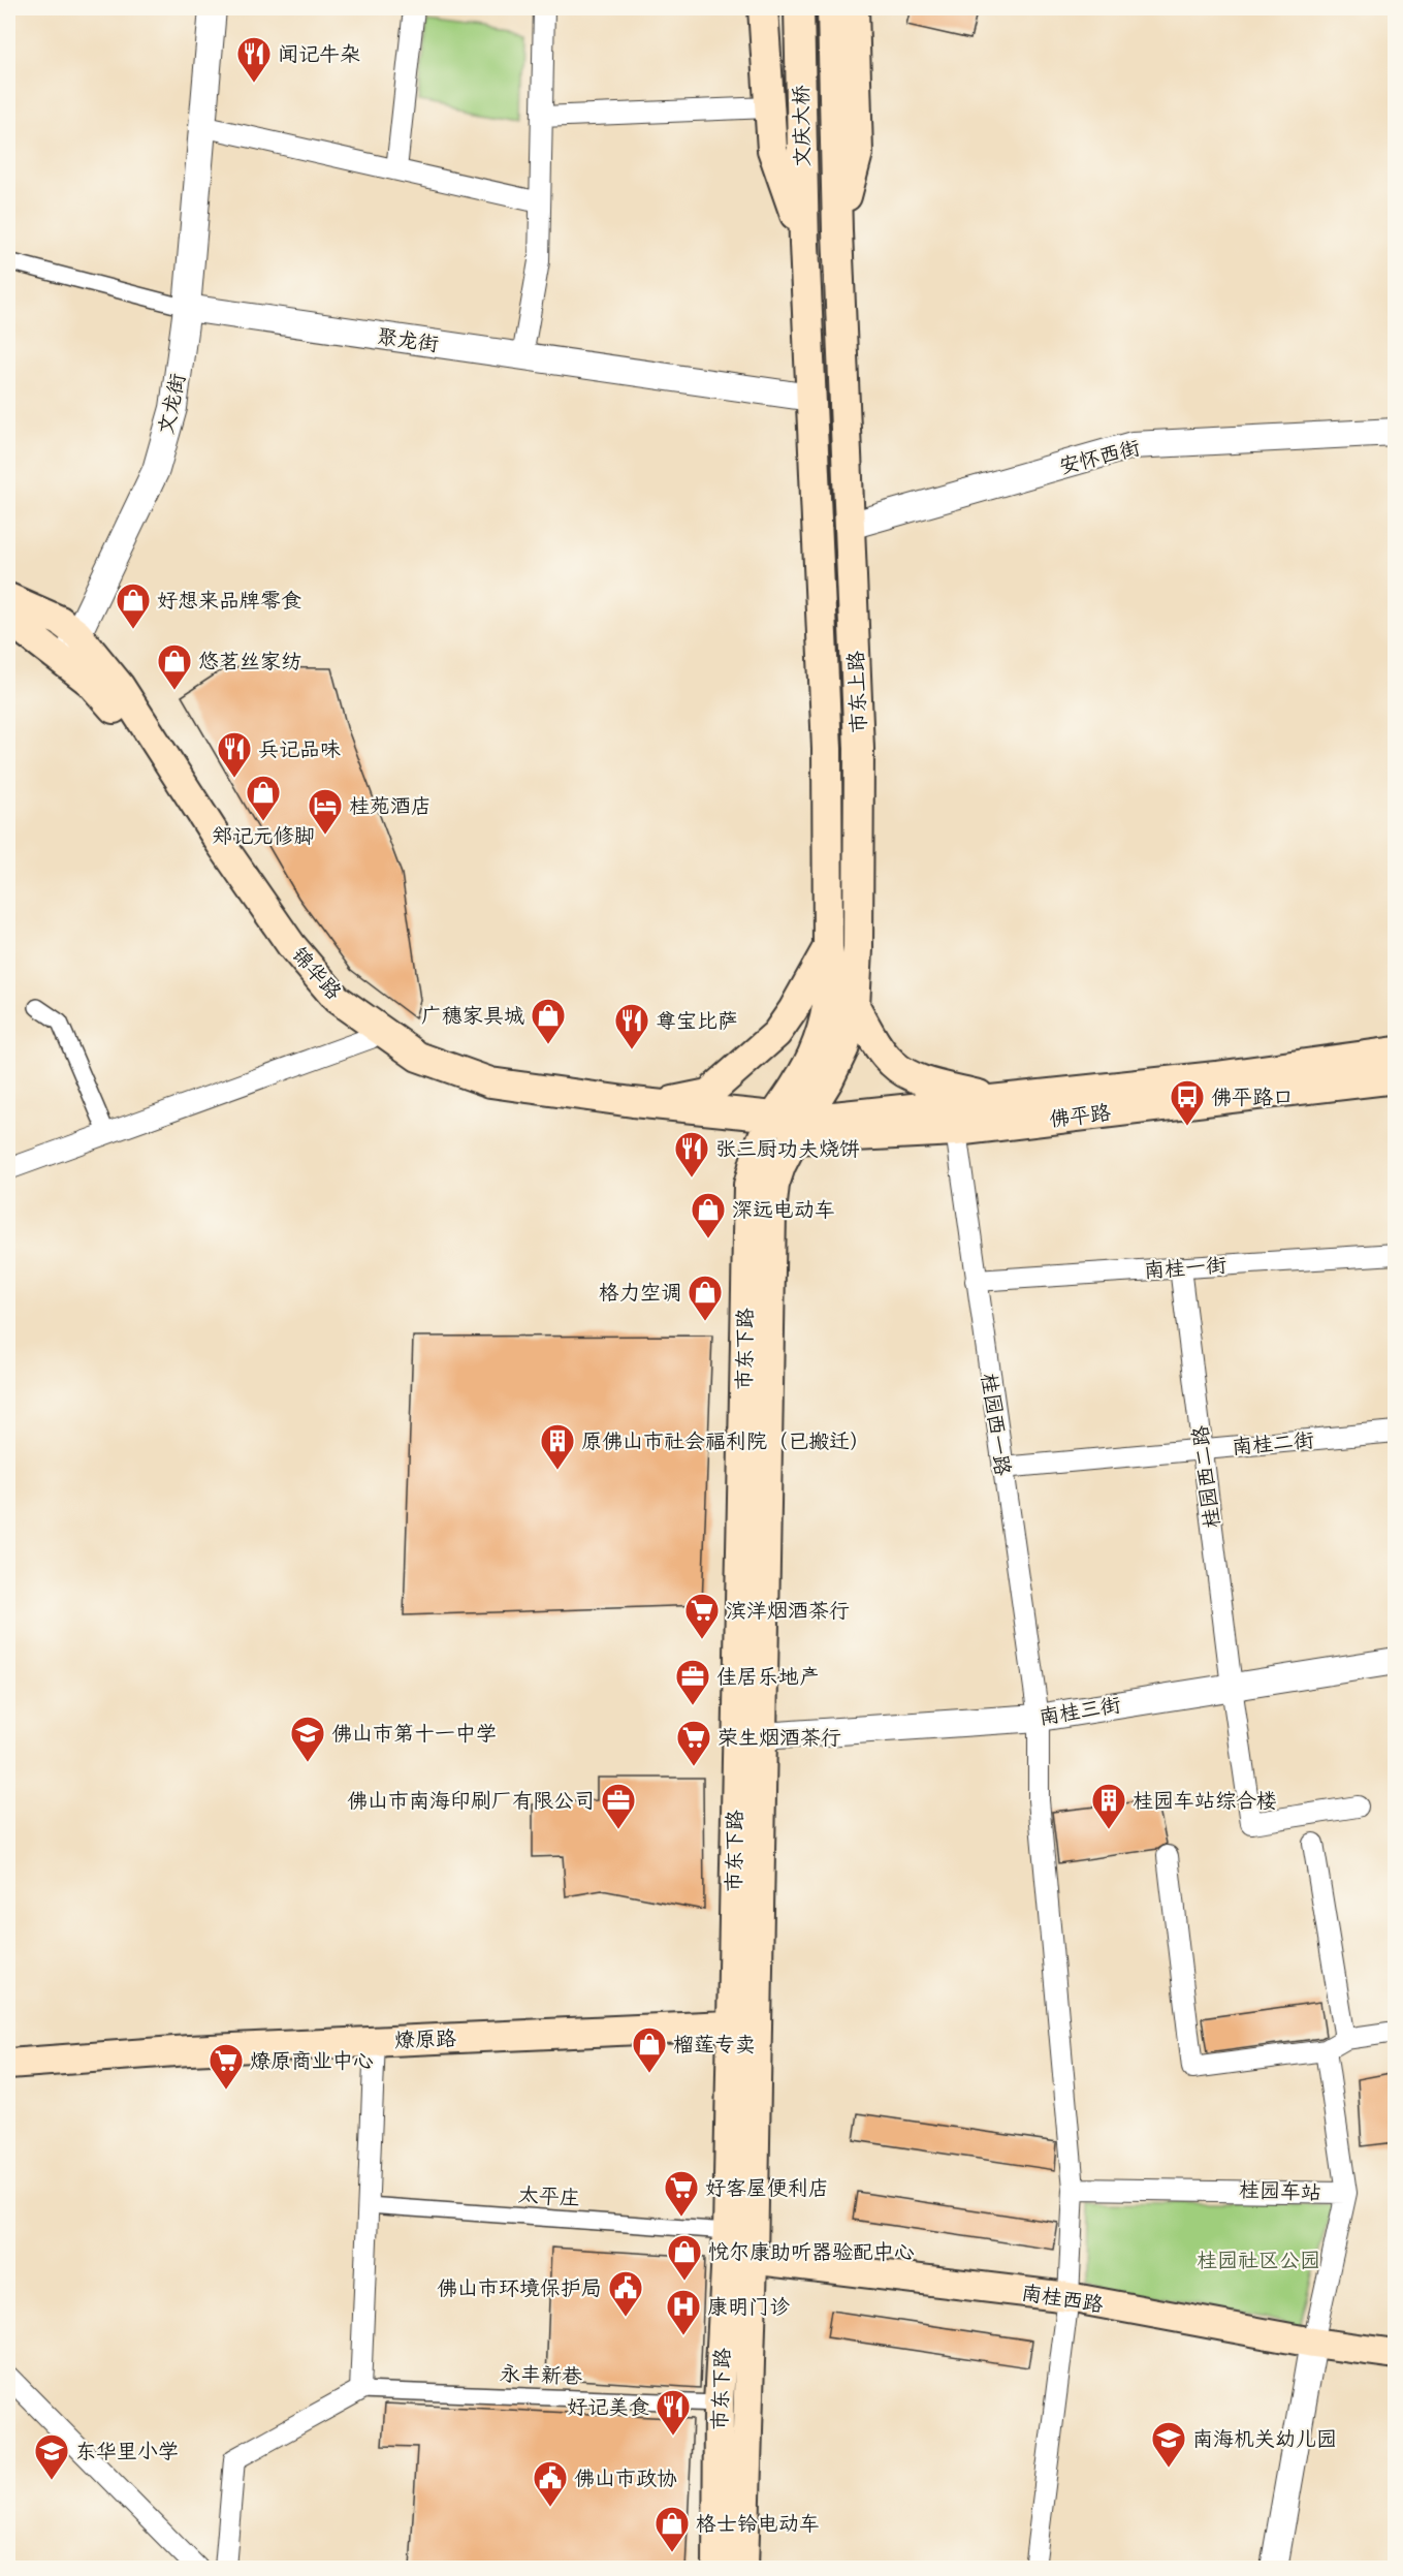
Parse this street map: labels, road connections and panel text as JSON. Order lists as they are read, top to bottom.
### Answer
{
  "streets": {
    "main road": [
      "文庆大桥",
      "市东上路",
      "锦华路",
      "佛平路",
      "市东下路",
      "燎原路",
      "南桂西路"
    ],
    "street": [
      "聚龙街",
      "文龙街",
      "安怀西街",
      "南桂一街",
      "桂园西一路",
      "南桂二街",
      "桂园西二路",
      "南桂三街",
      "桂园车站",
      "太平庄",
      "永丰新巷"
    ]
  },
  "crossings": [
    ["文庆大桥", "市东上路"],
    ["聚龙街", "文龙街"],
    ["聚龙街", "市东上路"],
    ["文龙街", "锦华路"],
    ["安怀西街", "市东上路"],
    ["市东上路", "锦华路"],
    ["市东上路", "佛平路"],
    ["市东上路", "市东下路"],
    ["锦华路", "佛平路"],
    ["锦华路", "市东下路"],
    ["佛平路", "市东下路"],
    ["佛平路", "桂园西一路"],
    ["南桂一街", "桂园西一路"],
    ["南桂一街", "桂园西二路"],
    ["市东下路", "南桂三街"],
    ["市东下路", "燎原路"],
    ["市东下路", "太平庄"],
    ["市东下路", "南桂西路"],
    ["市东下路", "永丰新巷"],
    ["桂园西一路", "南桂二街"],
    ["桂园西一路", "南桂三街"],
    ["桂园西一路", "桂园车站"],
    ["桂园西一路", "南桂西路"],
    ["南桂二街", "桂园西二路"],
    ["桂园西二路", "南桂三街"],
    ["太平庄", "南桂西路"]
  ],
  "parks": ["桂园社区公园"],
  "places": {
    "restaurant": [
      "闻记牛杂",
      "兵记品味",
      "尊宝比萨",
      "张三厨功夫烧饼",
      "好记美食"
    ],
    "shop": [
      "好想来品牌零食",
      "悠茗丝家纺",
      "郑记元修脚",
      "广穗家具城",
      "深远电动车",
      "格力空调",
      "榴莲专卖",
      "悦尔康助听器验配中心",
      "格士铃电动车"
    ],
    "hotel": ["桂苑酒店"],
    "bus stop": ["佛平路口"],
    "building": ["原佛山市社会福利院（已搬迁）", "桂园车站综合楼"],
    "supermarket": [
      "滨洋烟酒茶行",
      "荣生烟酒茶行",
      "燎原商业中心",
      "好客屋便利店"
    ],
    "office": ["佳居乐地产", "佛山市南海印刷厂有限公司"],
    "school or university": ["佛山市第十一中学", "南海机关幼儿园", "东华里小学"],
    "public building": ["佛山市环境保护局", "佛山市政协"],
    "hospital": ["康明门诊"]
  }
}
